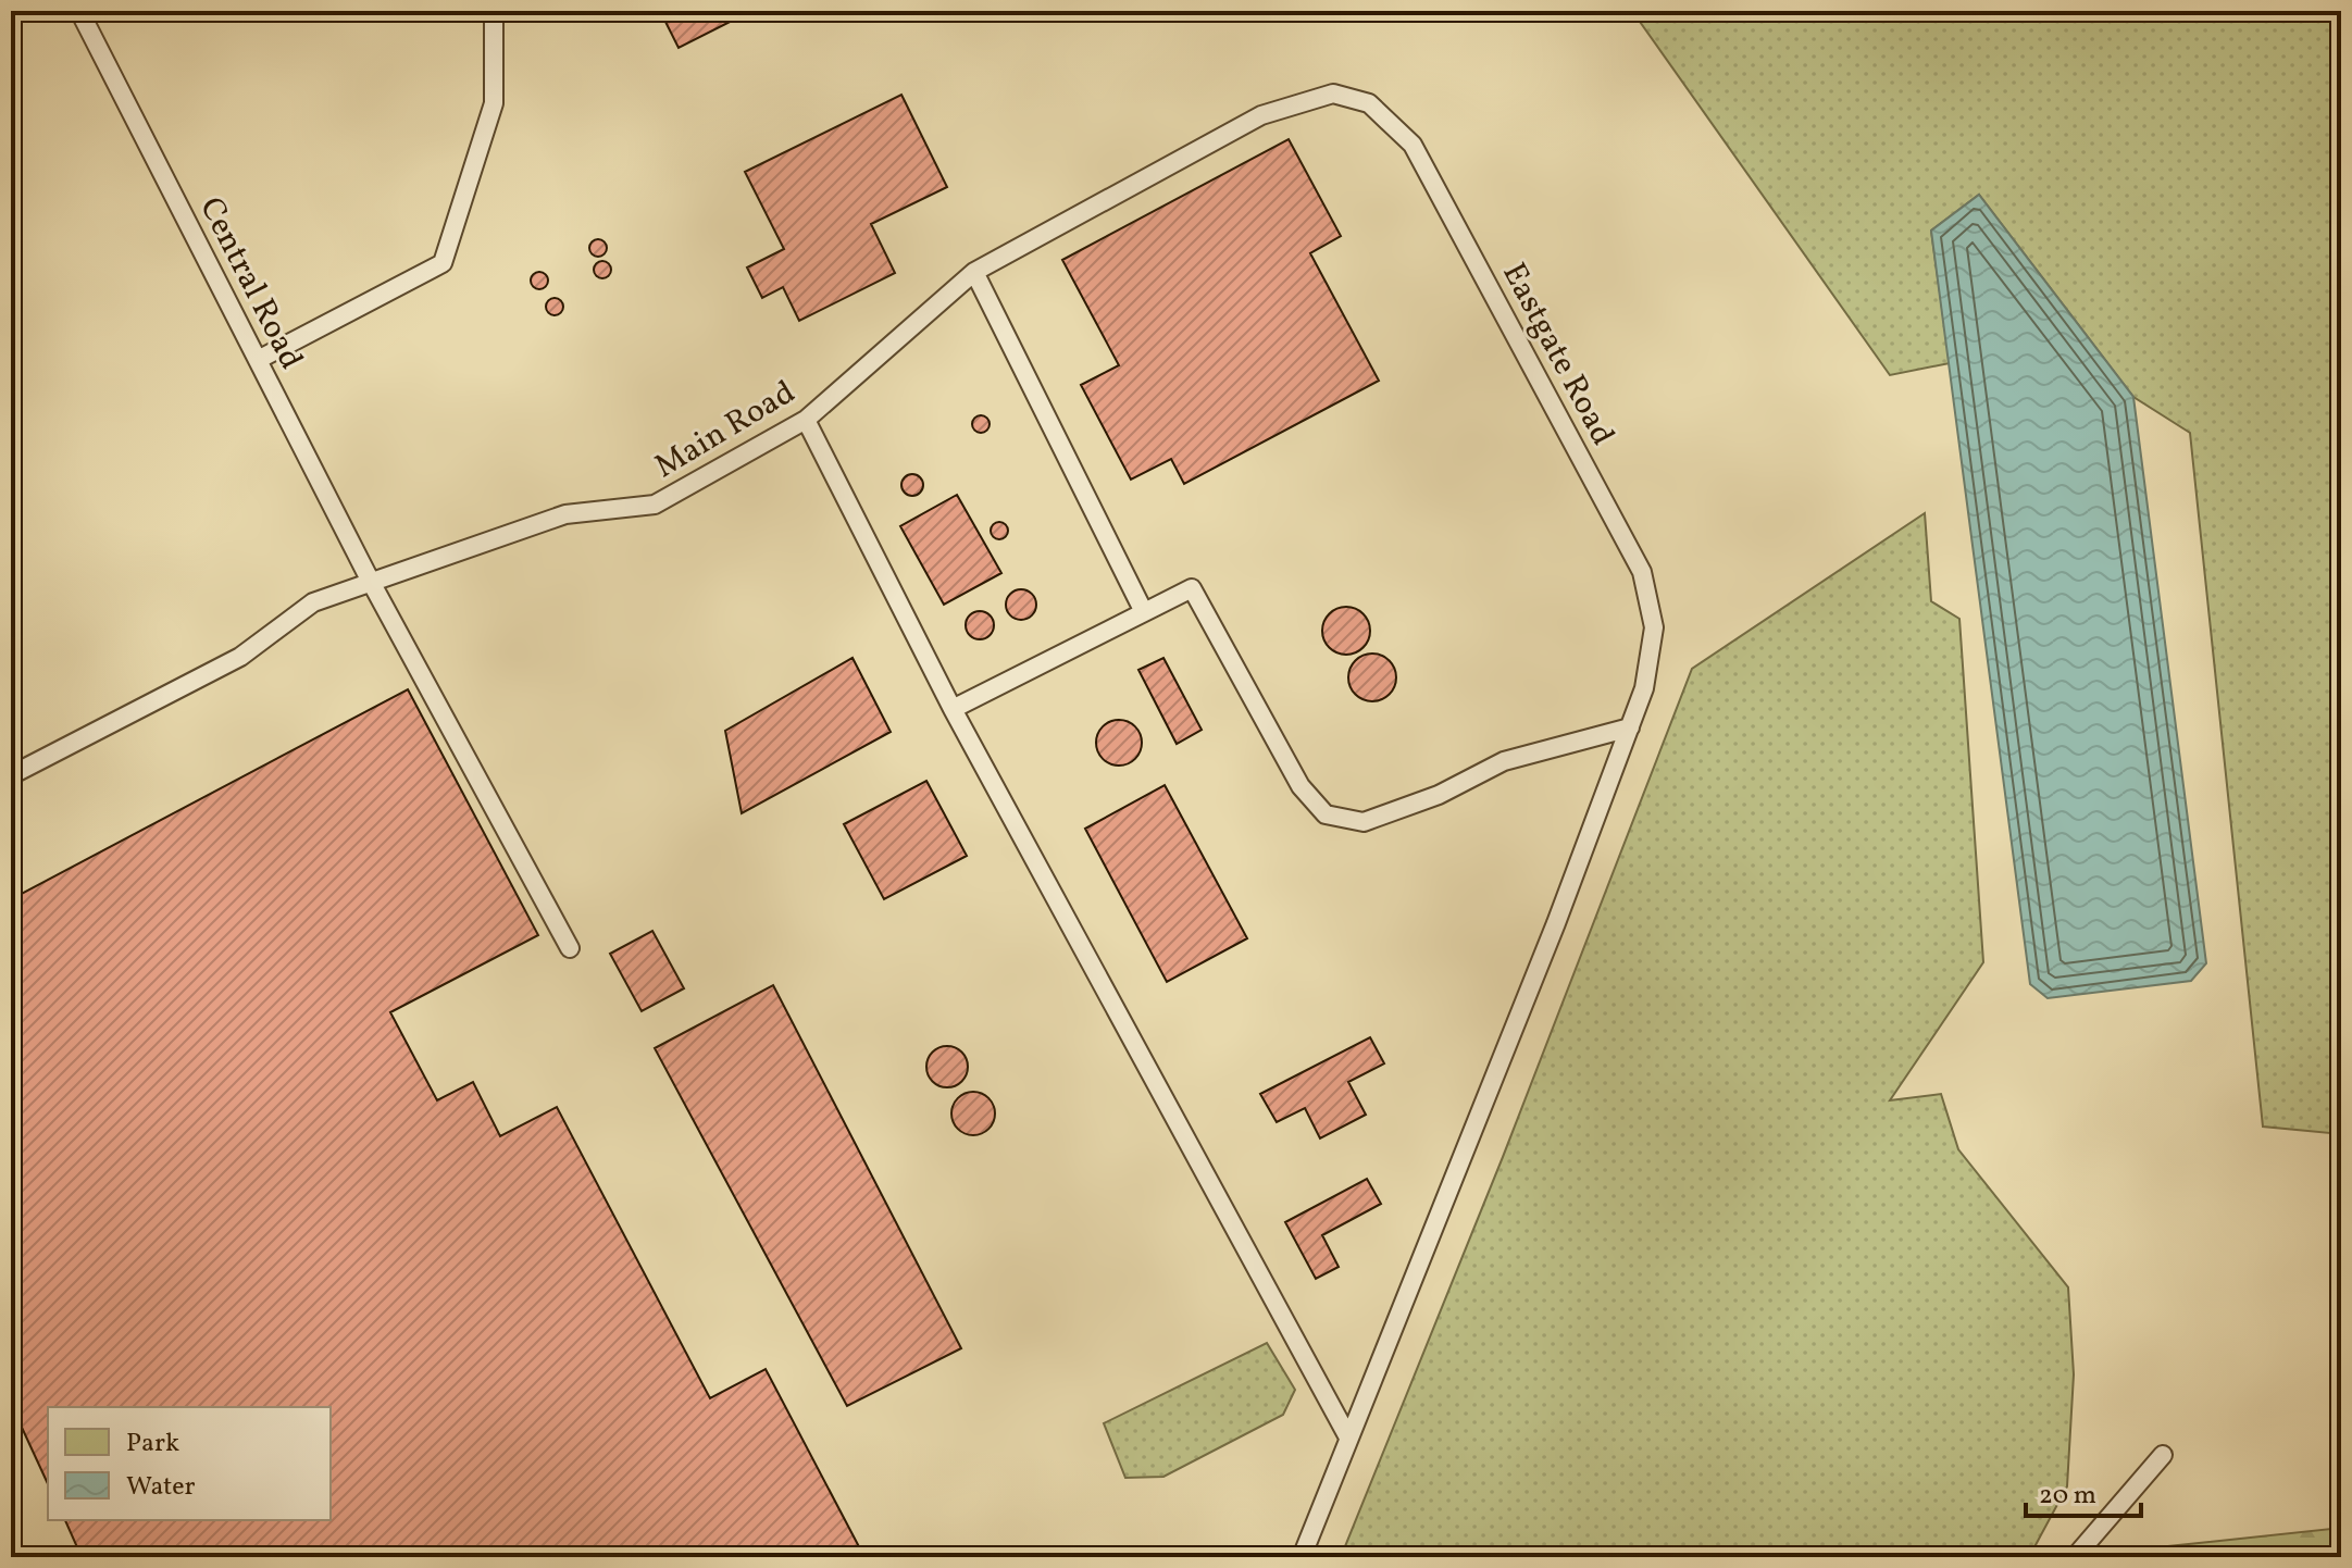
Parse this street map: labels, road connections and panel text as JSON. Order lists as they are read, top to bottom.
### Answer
{
  "streets": {
    "lane": ["Central Road", "Eastgate Road", "Main Road"]
  },
  "crossings": [
    ["Central Road", "Main Road"],
    ["Eastgate Road", "Main Road"]
  ],
  "legend": ["Park", "Water"],
  "scale_bar": "20 m"
}
